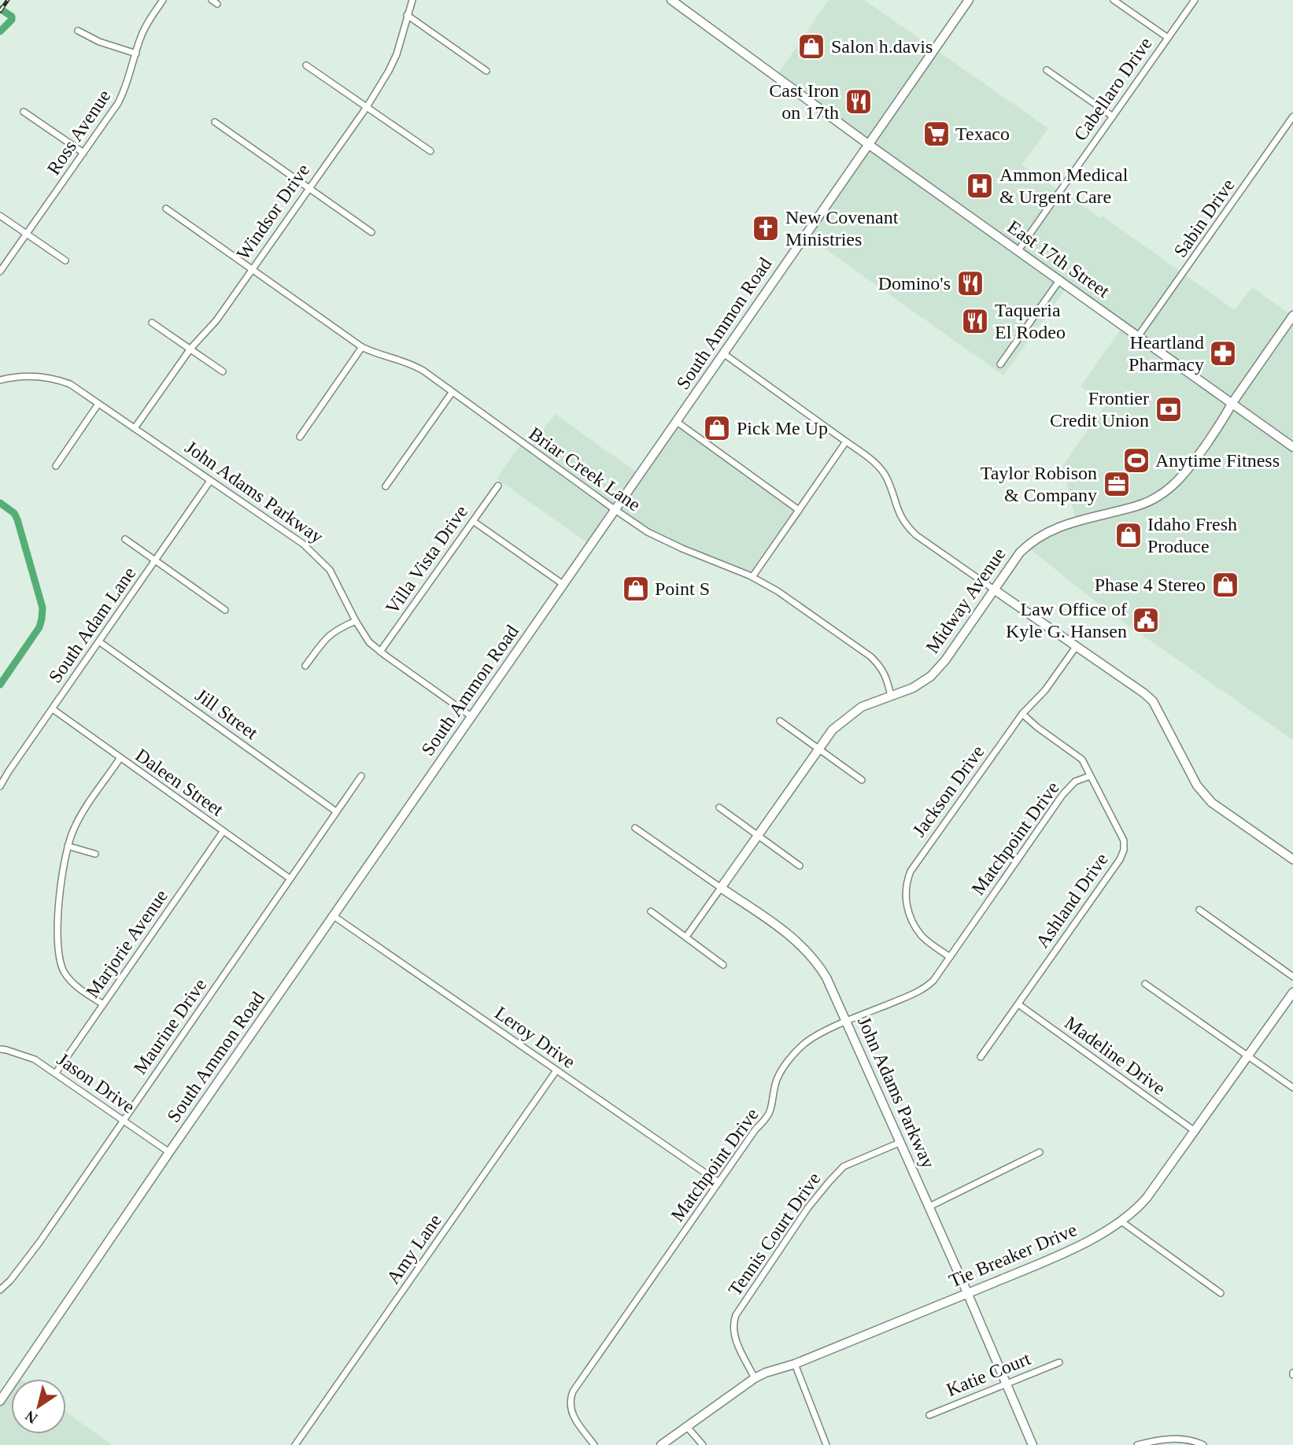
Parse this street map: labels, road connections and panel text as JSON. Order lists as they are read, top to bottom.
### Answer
{
  "streets": {
    "street": [
      "Cabellaro Drive",
      "Ross Avenue",
      "Windsor Drive",
      "Sabin Drive",
      "East 17th Street",
      "South Ammon Road",
      "Briar Creek Lane",
      "John Adams Parkway",
      "Villa Vista Drive",
      "Midway Avenue",
      "South Adam Lane",
      "Jill Street",
      "Daleen Street",
      "Jackson Drive",
      "Matchpoint Drive",
      "Ashland Drive",
      "Marjorie Avenue",
      "Maurine Drive",
      "Leroy Drive",
      "Madeline Drive",
      "Jason Drive",
      "Tennis Court Drive",
      "Amy Lane",
      "Tie Breaker Drive",
      "Katie Court"
    ]
  },
  "crossings": [
    ["Cabellaro Drive", "East 17th Street"],
    ["Windsor Drive", "Briar Creek Lane"],
    ["Windsor Drive", "John Adams Parkway"],
    ["Sabin Drive", "East 17th Street"],
    ["East 17th Street", "South Ammon Road"],
    ["East 17th Street", "Midway Avenue"],
    ["South Ammon Road", "Briar Creek Lane"],
    ["South Ammon Road", "John Adams Parkway"],
    ["South Ammon Road", "Leroy Drive"],
    ["South Ammon Road", "Jason Drive"],
    ["Briar Creek Lane", "Midway Avenue"],
    ["John Adams Parkway", "Villa Vista Drive"],
    ["John Adams Parkway", "Midway Avenue"],
    ["John Adams Parkway", "South Adam Lane"],
    ["John Adams Parkway", "Matchpoint Drive"],
    ["John Adams Parkway", "Tennis Court Drive"],
    ["John Adams Parkway", "Tie Breaker Drive"],
    ["John Adams Parkway", "Katie Court"],
    ["South Adam Lane", "Jill Street"],
    ["South Adam Lane", "Daleen Street"],
    ["Jill Street", "Maurine Drive"],
    ["Daleen Street", "Marjorie Avenue"],
    ["Daleen Street", "Maurine Drive"],
    ["Jackson Drive", "Matchpoint Drive"],
    ["Jackson Drive", "Ashland Drive"],
    ["Matchpoint Drive", "Ashland Drive"],
    ["Matchpoint Drive", "Leroy Drive"],
    ["Ashland Drive", "Madeline Drive"],
    ["Marjorie Avenue", "Jason Drive"],
    ["Maurine Drive", "Jason Drive"],
    ["Leroy Drive", "Amy Lane"],
    ["Madeline Drive", "Tie Breaker Drive"],
    ["Tennis Court Drive", "Tie Breaker Drive"]
  ],
  "places": {
    "shop": [
      "Salon h.davis",
      "Pick Me Up",
      "Idaho Fresh Produce",
      "Phase 4 Stereo",
      "Point S"
    ],
    "restaurant": ["Cast Iron on 17th", "Domino's", "Taqueria El Rodeo"],
    "supermarket": ["Texaco"],
    "hospital": ["Ammon Medical & Urgent Care"],
    "church": ["New Covenant Ministries"],
    "pharmacy": ["Heartland Pharmacy"],
    "bank": ["Frontier Credit Union"],
    "sports": ["Anytime Fitness"],
    "office": ["Taylor Robison & Company"],
    "public building": ["Law Office of Kyle G. Hansen"]
  },
  "north": "bottom left"
}
